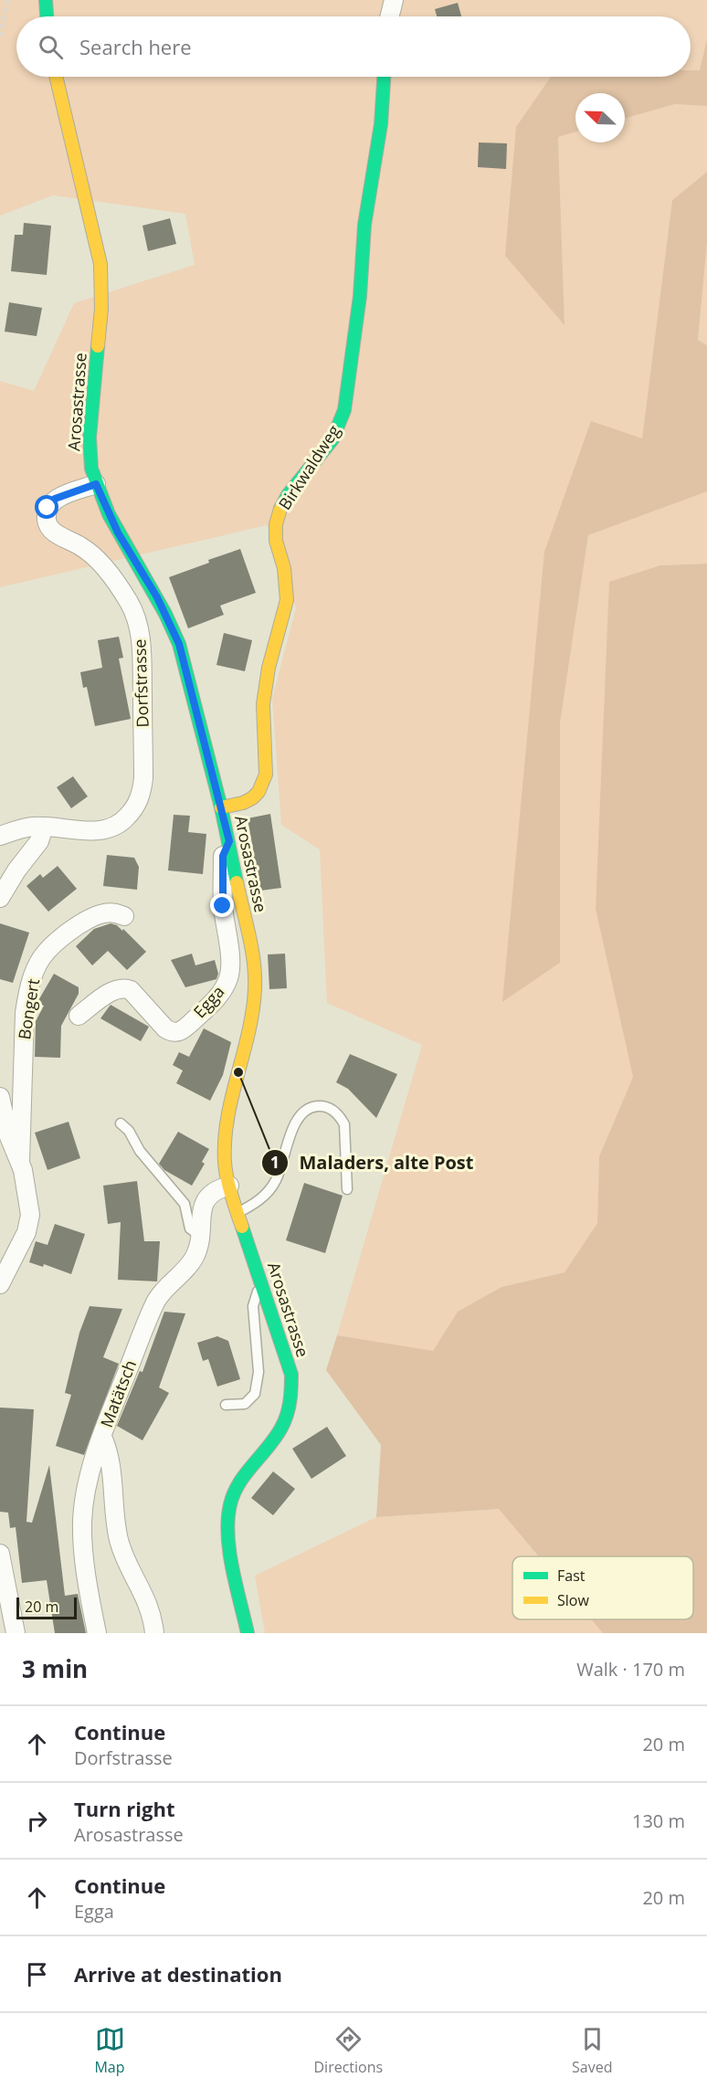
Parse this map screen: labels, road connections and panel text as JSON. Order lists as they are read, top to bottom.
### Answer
{
  "streets": {
    "main road": ["Arosastrasse", "Birkwaldweg"],
    "street": [
      "Dorfstrasse",
      "Egga",
      "Bongert",
      "Matätsch"
    ]
  },
  "crossings": [
    ["Arosastrasse", "Birkwaldweg"],
    ["Arosastrasse", "Dorfstrasse"],
    ["Arosastrasse", "Egga"],
    ["Arosastrasse", "Matätsch"]
  ],
  "places": ["Maladers, alte Post"],
  "legend": ["Fast", "Slow"],
  "scale_bar": "20 m",
  "north": "top left",
  "page": {
    "search": "Search here",
    "scale": "20 m",
    "heading": ["3 min", "Walk · 170 m"],
    "list": [
      ["Continue", "Dorfstrasse", "20 m"],
      ["Turn right", "Arosastrasse", "130 m"],
      ["Continue", "Egga", "20 m"],
      "Arrive at destination"
    ],
    "nav": ["Map", "Directions", "Saved"]
  }
}
